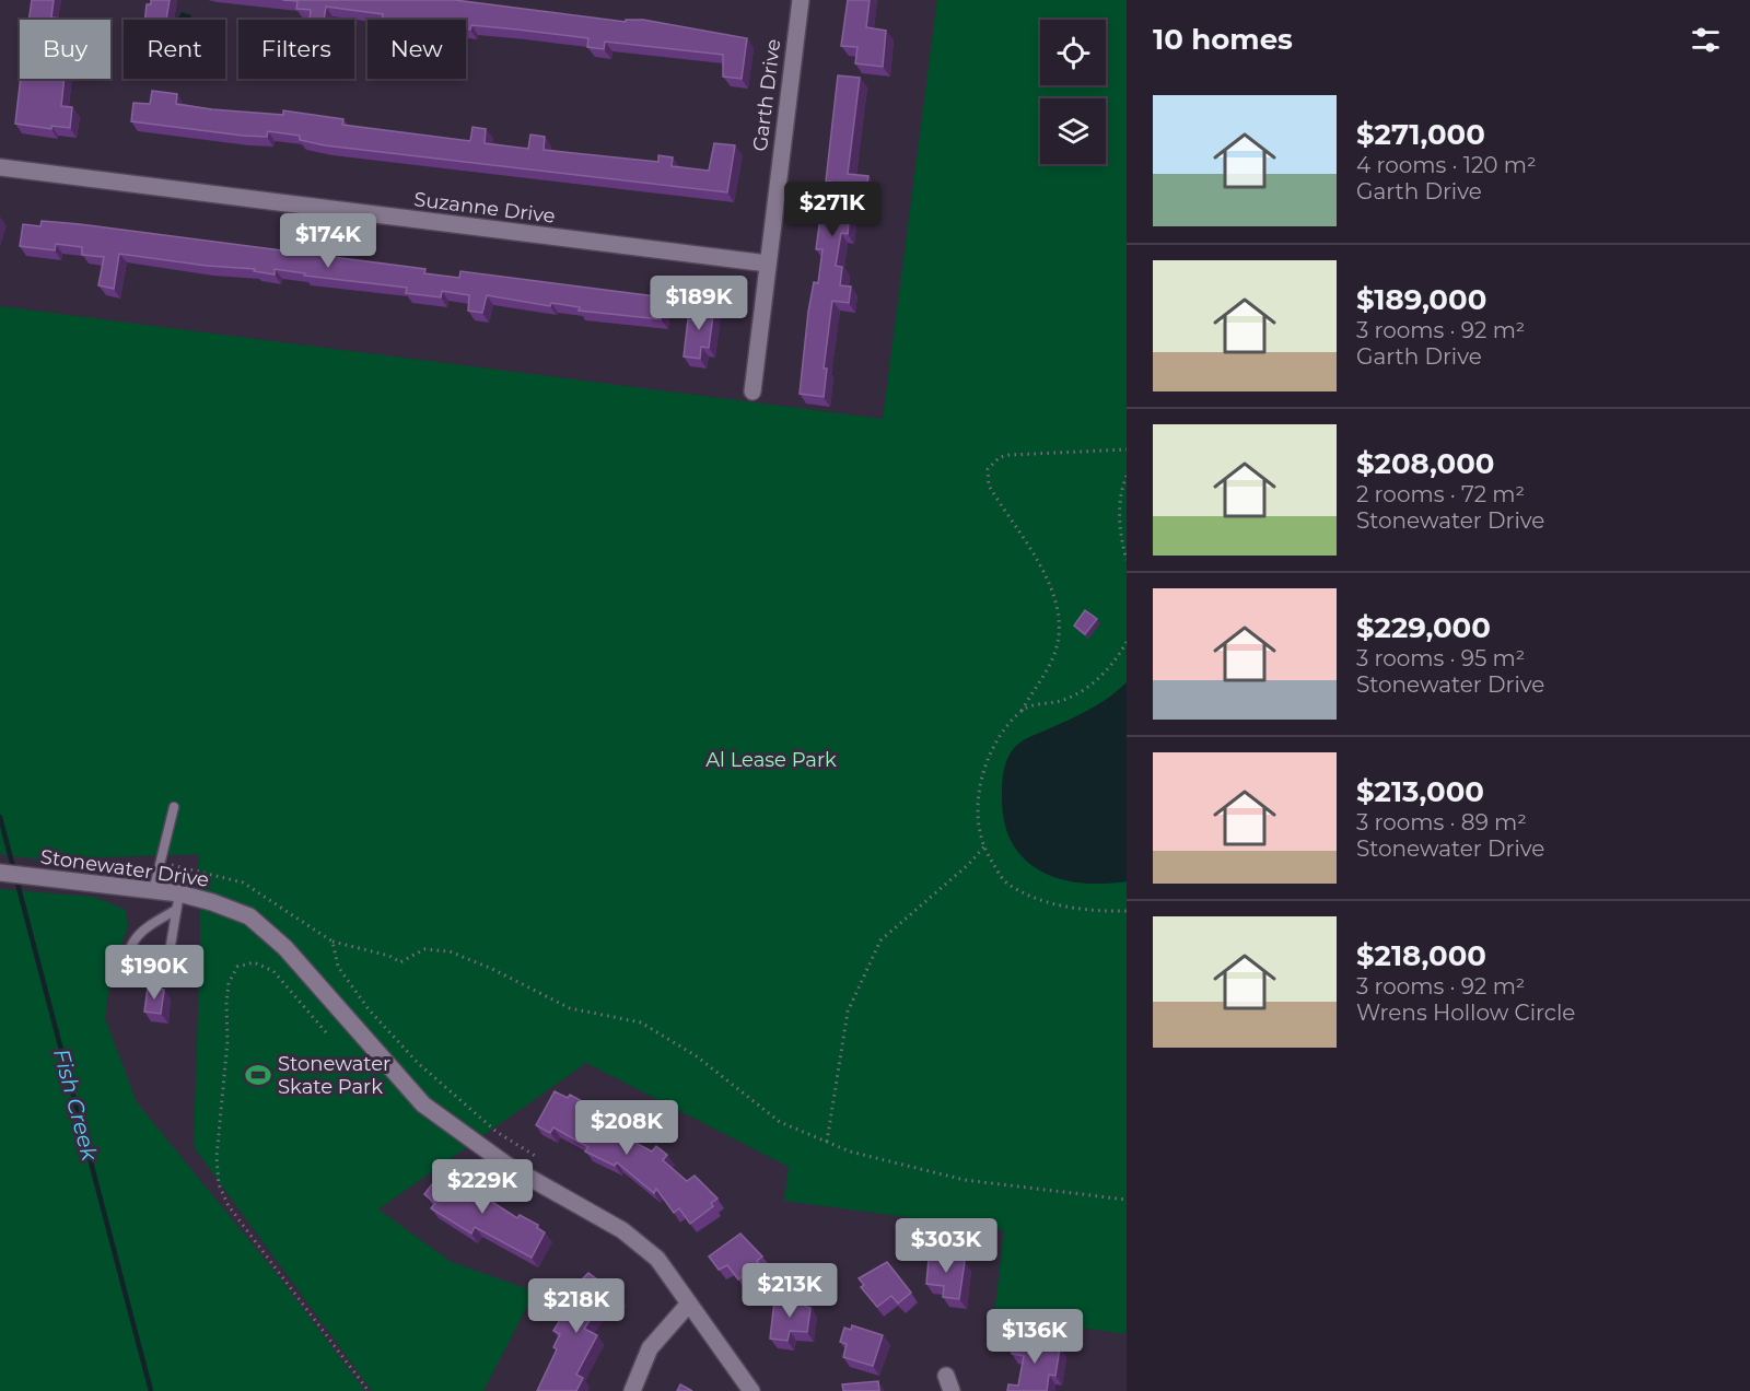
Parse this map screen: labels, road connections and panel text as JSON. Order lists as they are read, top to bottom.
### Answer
{
  "streets": {
    "street": ["Garth Drive", "Suzanne Drive", "Stonewater Drive"]
  },
  "crossings": [
    ["Garth Drive", "Suzanne Drive"]
  ],
  "water": ["Fish Creek"],
  "parks": ["Al Lease Park"],
  "places": {
    "sports": ["Stonewater Skate Park"]
  },
  "page": {
    "heading": "10 homes",
    "chip": [
      "Buy",
      "Rent",
      "Filters",
      "New"
    ],
    "list": [
      {
        "name": "$271,000",
        "note": "4 rooms · 120 m² · Garth Drive"
      },
      {
        "name": "$189,000",
        "note": "3 rooms · 92 m² · Garth Drive"
      },
      {
        "name": "$208,000",
        "note": "2 rooms · 72 m² · Stonewater Drive"
      },
      {
        "name": "$229,000",
        "note": "3 rooms · 95 m² · Stonewater Drive"
      },
      {
        "name": "$213,000",
        "note": "3 rooms · 89 m² · Stonewater Drive"
      },
      {
        "name": "$218,000",
        "note": "3 rooms · 92 m² · Wrens Hollow Circle"
      }
    ],
    "price": [
      "$271K",
      "$174K",
      "$189K",
      "$190K",
      "$208K",
      "$229K",
      "$303K",
      "$213K",
      "$218K",
      "$136K"
    ]
  }
}
